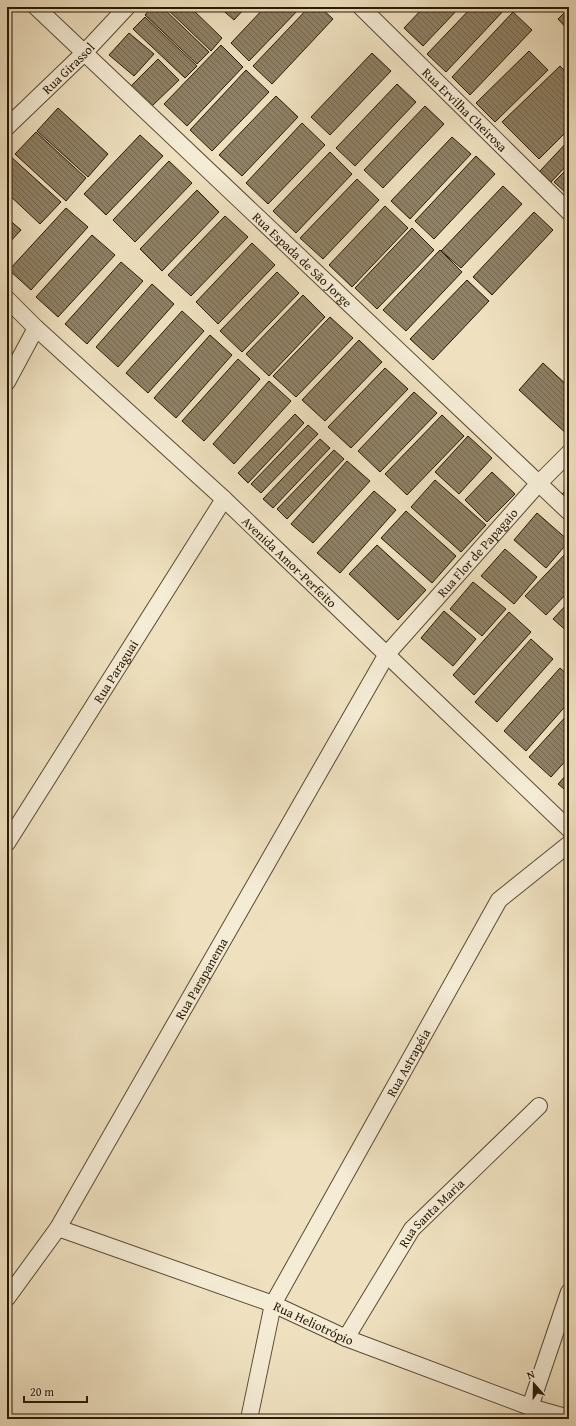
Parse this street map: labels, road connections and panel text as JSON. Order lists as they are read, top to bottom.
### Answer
{
  "streets": {
    "street": [
      "Rua Girassol",
      "Rua Ervilha Cheirosa",
      "Rua Espada de São Jorge",
      "Rua Flor de Papagaio",
      "Avenida Amor-Perfeito",
      "Rua Paraguai",
      "Rua Parapanema",
      "Rua Astrapéia",
      "Rua Santa Maria",
      "Rua Heliotrópio"
    ]
  },
  "crossings": [
    ["Rua Girassol", "Rua Espada de São Jorge"],
    ["Rua Espada de São Jorge", "Rua Flor de Papagaio"],
    ["Rua Flor de Papagaio", "Avenida Amor-Perfeito"],
    ["Rua Flor de Papagaio", "Rua Parapanema"],
    ["Avenida Amor-Perfeito", "Rua Paraguai"],
    ["Avenida Amor-Perfeito", "Rua Parapanema"],
    ["Rua Parapanema", "Rua Heliotrópio"],
    ["Rua Astrapéia", "Rua Heliotrópio"],
    ["Rua Santa Maria", "Rua Heliotrópio"]
  ],
  "scale_bar": "20 m",
  "north": "top"
}
